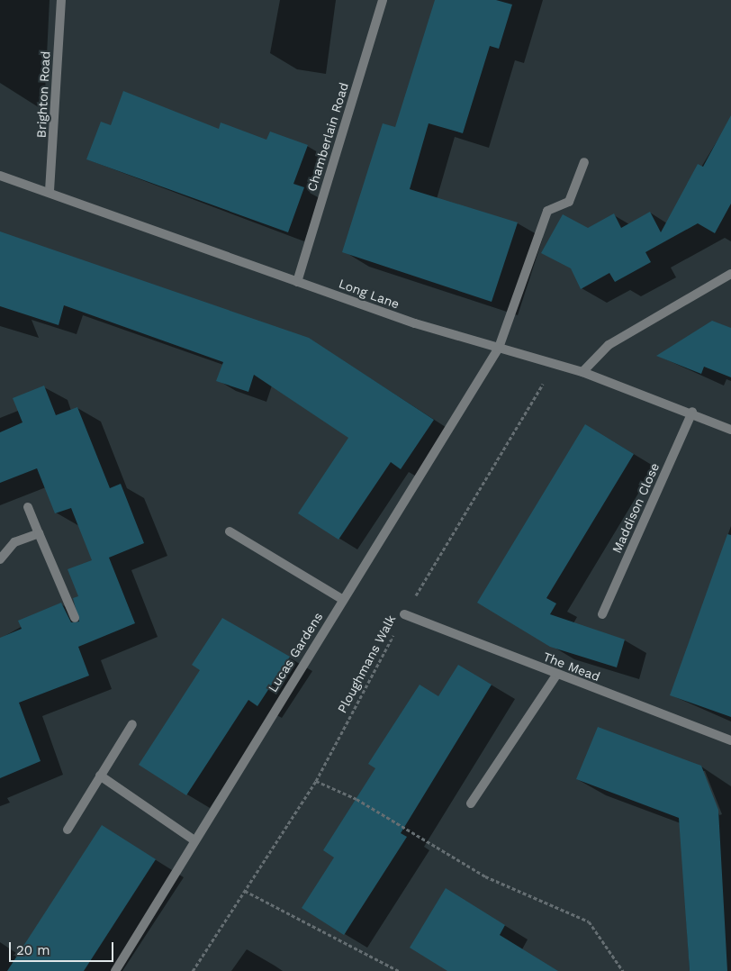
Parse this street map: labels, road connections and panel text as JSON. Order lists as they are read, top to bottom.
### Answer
{
  "streets": {
    "street": [
      "Brighton Road",
      "Chamberlain Road",
      "Long Lane",
      "Maddison Close",
      "Lucas Gardens",
      "The Mead"
    ],
    "path": ["Ploughmans Walk"]
  },
  "crossings": [
    ["Brighton Road", "Long Lane"],
    ["Chamberlain Road", "Long Lane"],
    ["Long Lane", "Maddison Close"],
    ["Long Lane", "Lucas Gardens"],
    ["Long Lane", "Ploughmans Walk"],
    ["Ploughmans Walk", "The Mead"]
  ],
  "scale_bar": "20 m"
}
